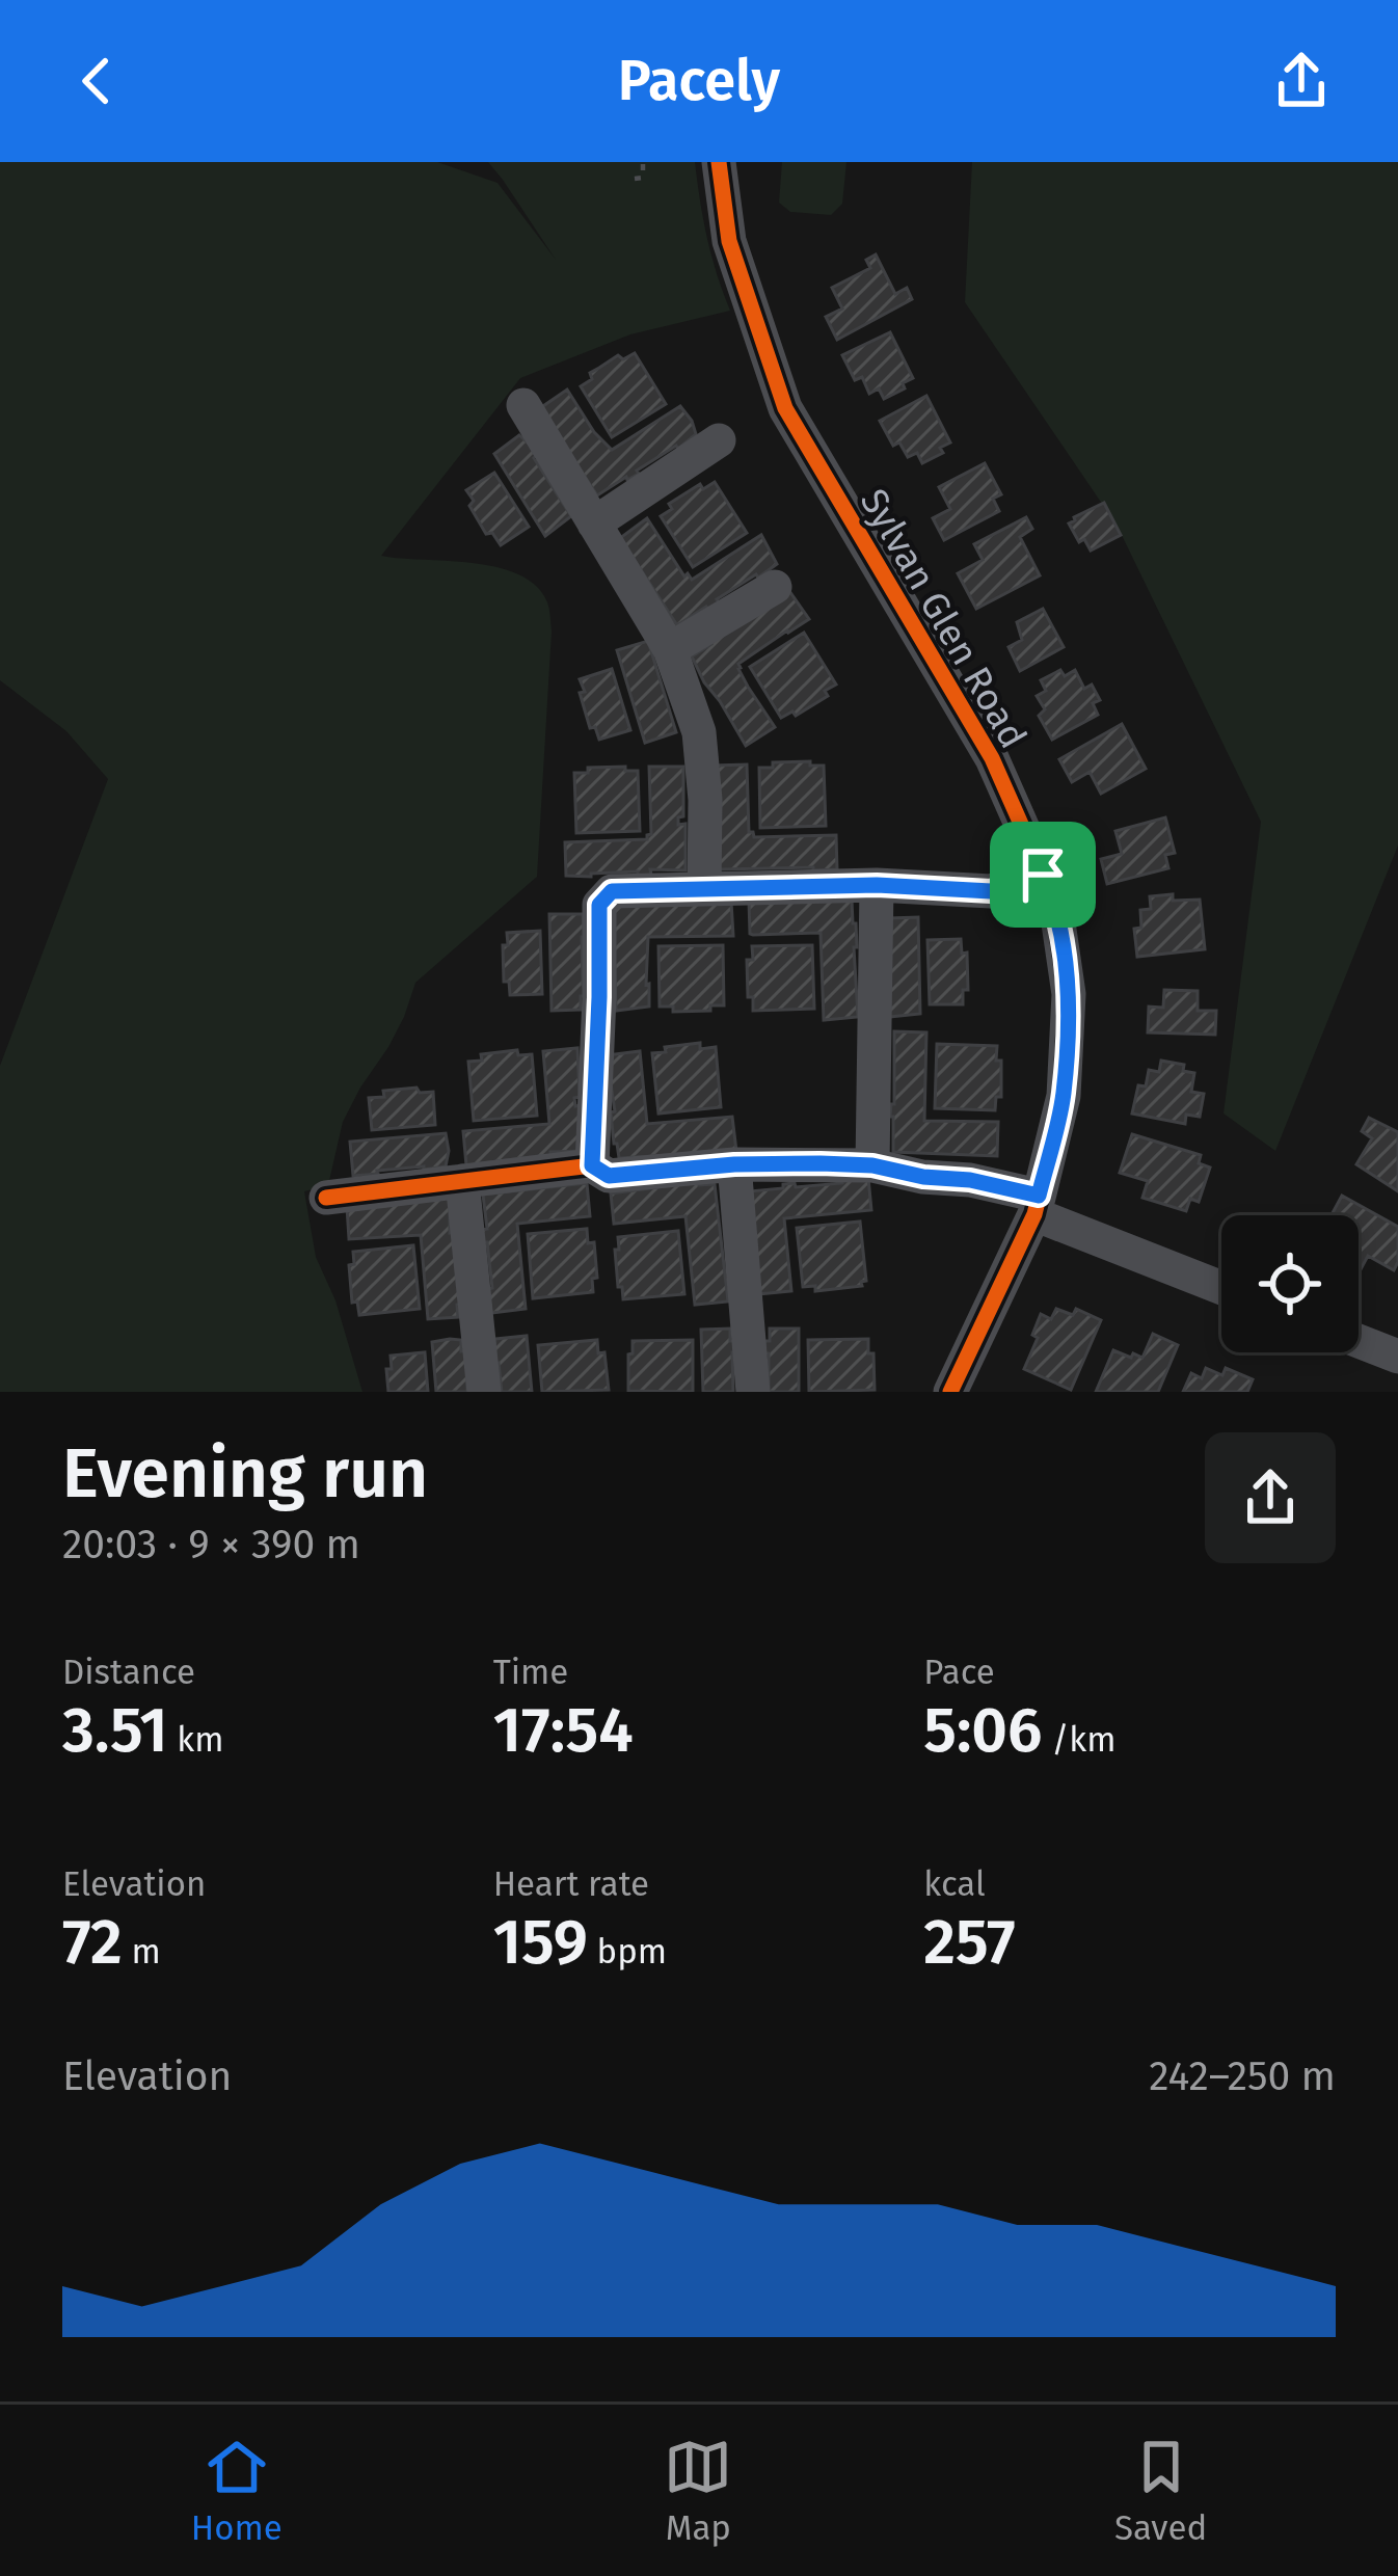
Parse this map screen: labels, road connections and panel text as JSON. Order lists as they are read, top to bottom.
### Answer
{
  "streets": {
    "street": ["Sylvan Glen Road"]
  },
  "page": {
    "header": "Pacely",
    "heading": ["Evening run", "20:03 · 9 × 390 m"],
    "stats": [
      ["Distance", "3.51 km"],
      ["Time", "17:54"],
      ["Pace", "5:06 /km"],
      ["Elevation", "72 m"],
      ["Heart rate", "159 bpm"],
      ["kcal", "257"]
    ],
    "chart": ["Elevation", "242–250 m"],
    "tabs": ["Home", "Map", "Saved"]
  }
}
